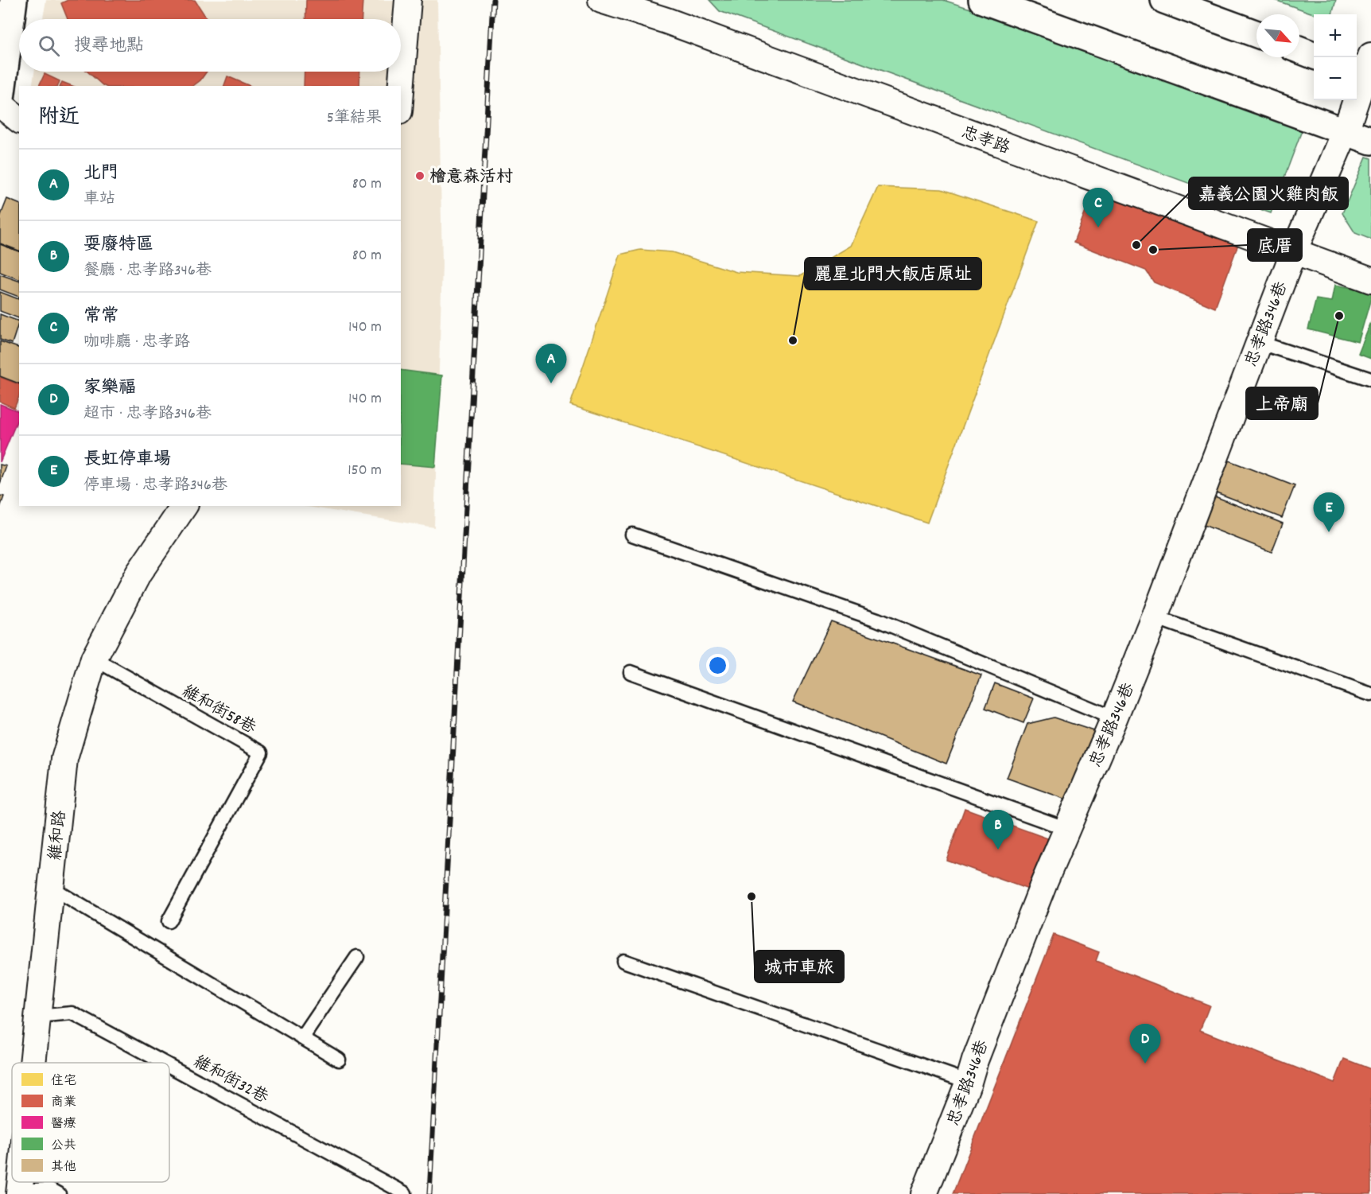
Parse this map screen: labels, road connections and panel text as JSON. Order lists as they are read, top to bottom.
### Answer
{
  "streets": {
    "street": ["忠孝路", "忠孝路346巷", "維和路"],
    "lane": ["維和街58巷", "維和街32巷"]
  },
  "crossings": [
    ["忠孝路", "忠孝路346巷"],
    ["維和街58巷", "維和路"],
    ["維和路", "維和街32巷"]
  ],
  "places": [
    "檜意森活村",
    "嘉義公園火雞肉飯",
    "底厝",
    "上帝廟",
    "麗星北門大飯店原址",
    "城市車旅"
  ],
  "legend": [
    "住宅",
    "商業",
    "醫療",
    "公共",
    "其他"
  ],
  "north": "bottom right",
  "page": {
    "map_buttons": ["+", "−"],
    "search": "搜尋地點",
    "heading": ["附近", "5筆結果"],
    "list": [
      {
        "mark": "A",
        "name": "北門",
        "note": "車站",
        "value": "80 m"
      },
      {
        "mark": "B",
        "name": "耍廢特區",
        "note": "餐廳 · 忠孝路346巷",
        "value": "80 m"
      },
      {
        "mark": "C",
        "name": "常常",
        "note": "咖啡廳 · 忠孝路",
        "value": "140 m"
      },
      {
        "mark": "D",
        "name": "家樂福",
        "note": "超市 · 忠孝路346巷",
        "value": "140 m"
      },
      {
        "mark": "E",
        "name": "長虹停車場",
        "note": "停車場 · 忠孝路346巷",
        "value": "150 m"
      }
    ],
    "pins": [
      "C",
      "A",
      "E",
      "B",
      "D"
    ]
  }
}
